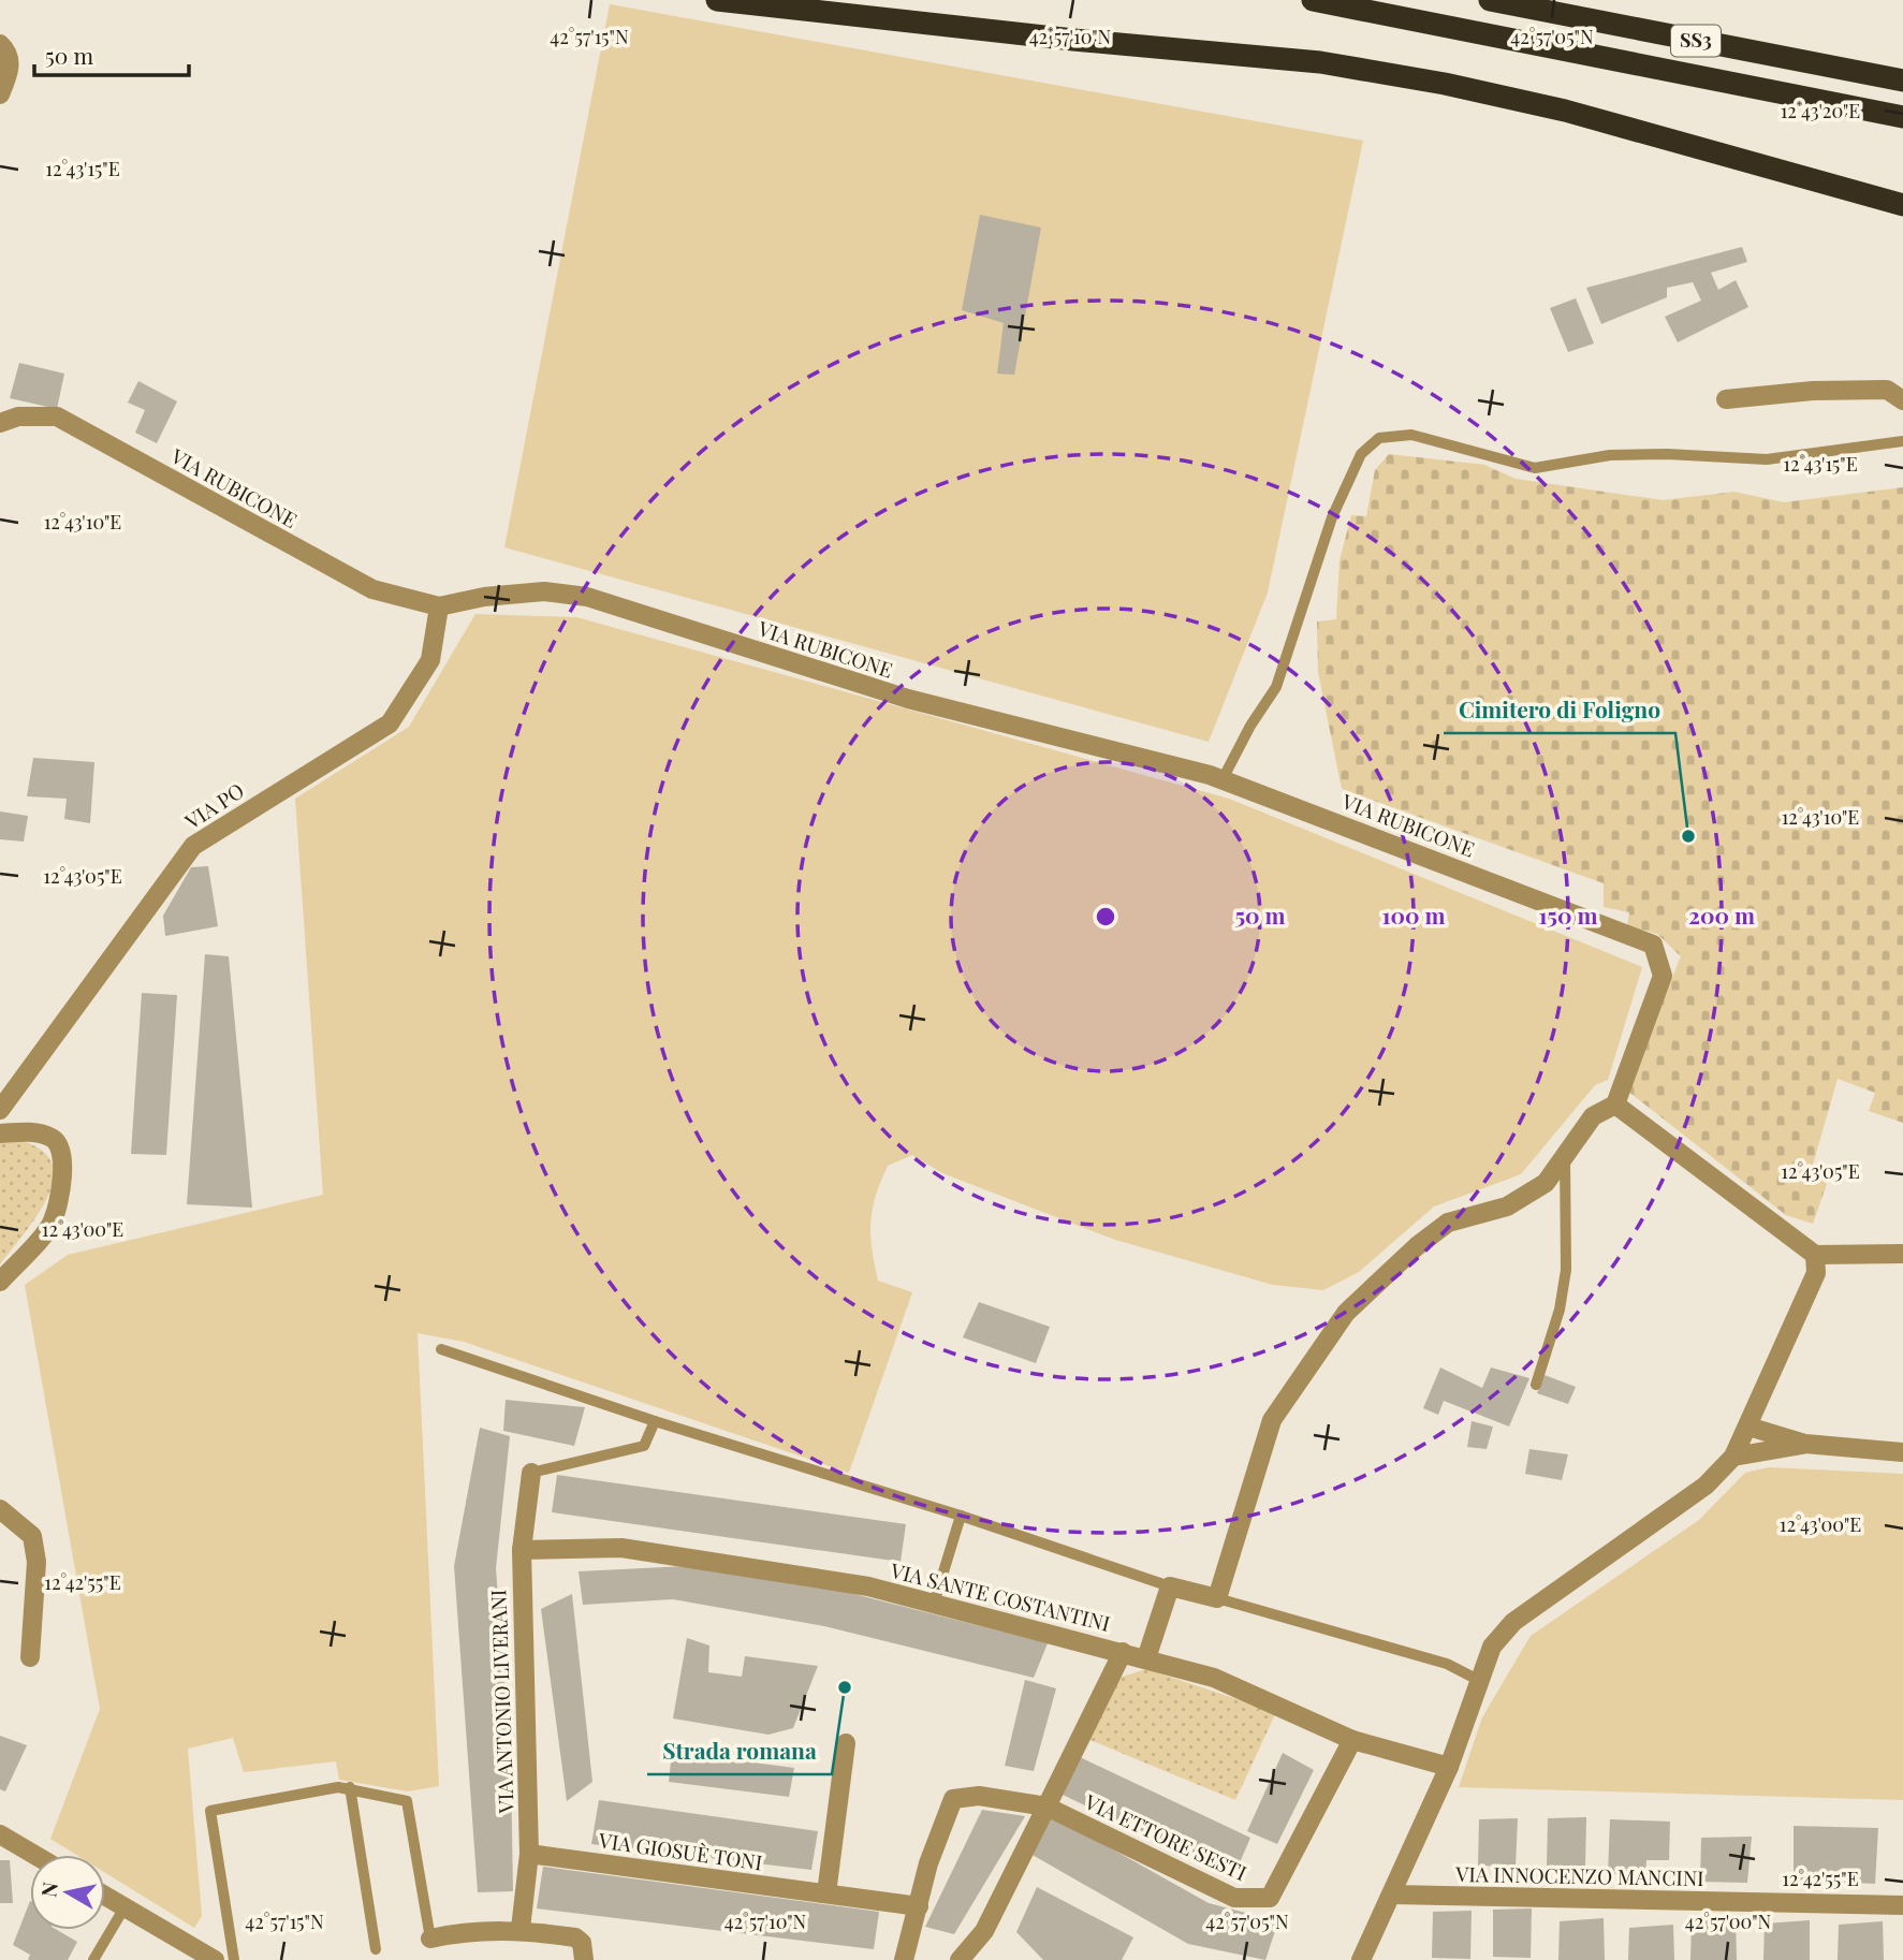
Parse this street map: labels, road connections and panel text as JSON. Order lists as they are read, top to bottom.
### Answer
{
  "streets": {
    "highway": ["SS3"],
    "street": [
      "VIA RUBICONE",
      "VIA PO",
      "VIA SANTE COSTANTINI",
      "VIA ANTONIO LIVERANI",
      "VIA ETTORE SESTI",
      "VIA GIOSUÈ TONI",
      "VIA INNOCENZO MANCINI"
    ]
  },
  "crossings": [
    ["VIA RUBICONE", "VIA PO"],
    ["VIA SANTE COSTANTINI", "VIA ANTONIO LIVERANI"],
    ["VIA SANTE COSTANTINI", "VIA ETTORE SESTI"],
    ["VIA ANTONIO LIVERANI", "VIA GIOSUÈ TONI"]
  ],
  "places": ["Cimitero di Foligno", "Strada romana"],
  "scale_bar": "50 m",
  "north": "left",
  "coordinates": [
    "42°57'15\"N",
    "42°57'10\"N",
    "42°57'05\"N",
    "12°43'20\"E",
    "12°43'15\"E",
    "12°43'10\"E",
    "12°43'05\"E",
    "12°43'00\"E",
    "12°42'55\"E",
    "42°57'00\"N"
  ],
  "rings": [
    "50 m",
    "100 m",
    "150 m",
    "200 m"
  ]
}
